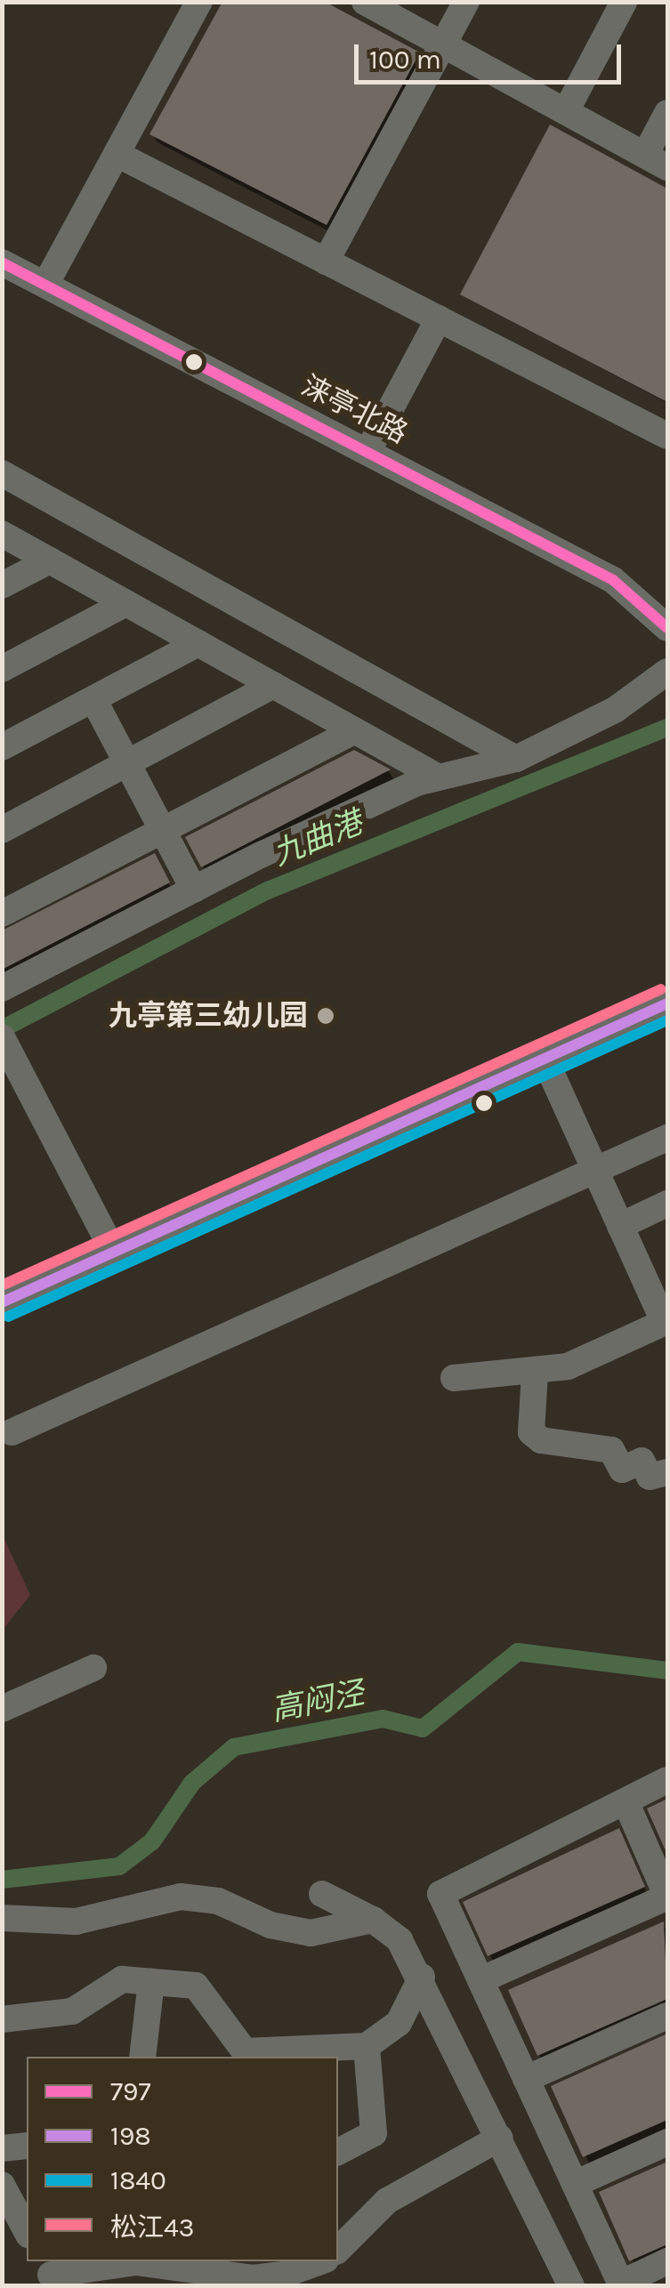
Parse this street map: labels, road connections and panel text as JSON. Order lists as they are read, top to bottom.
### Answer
{
  "streets": {
    "street": ["涞亭北路"]
  },
  "water": ["九曲港", "高闷泾"],
  "places": ["九亭第三幼儿园"],
  "lines": [
    "transit line 797",
    "transit line 松江43",
    "transit line 198",
    "transit line 1840"
  ],
  "legend": [
    "797",
    "198",
    "1840",
    "松江43"
  ],
  "scale_bar": "100 m"
}
